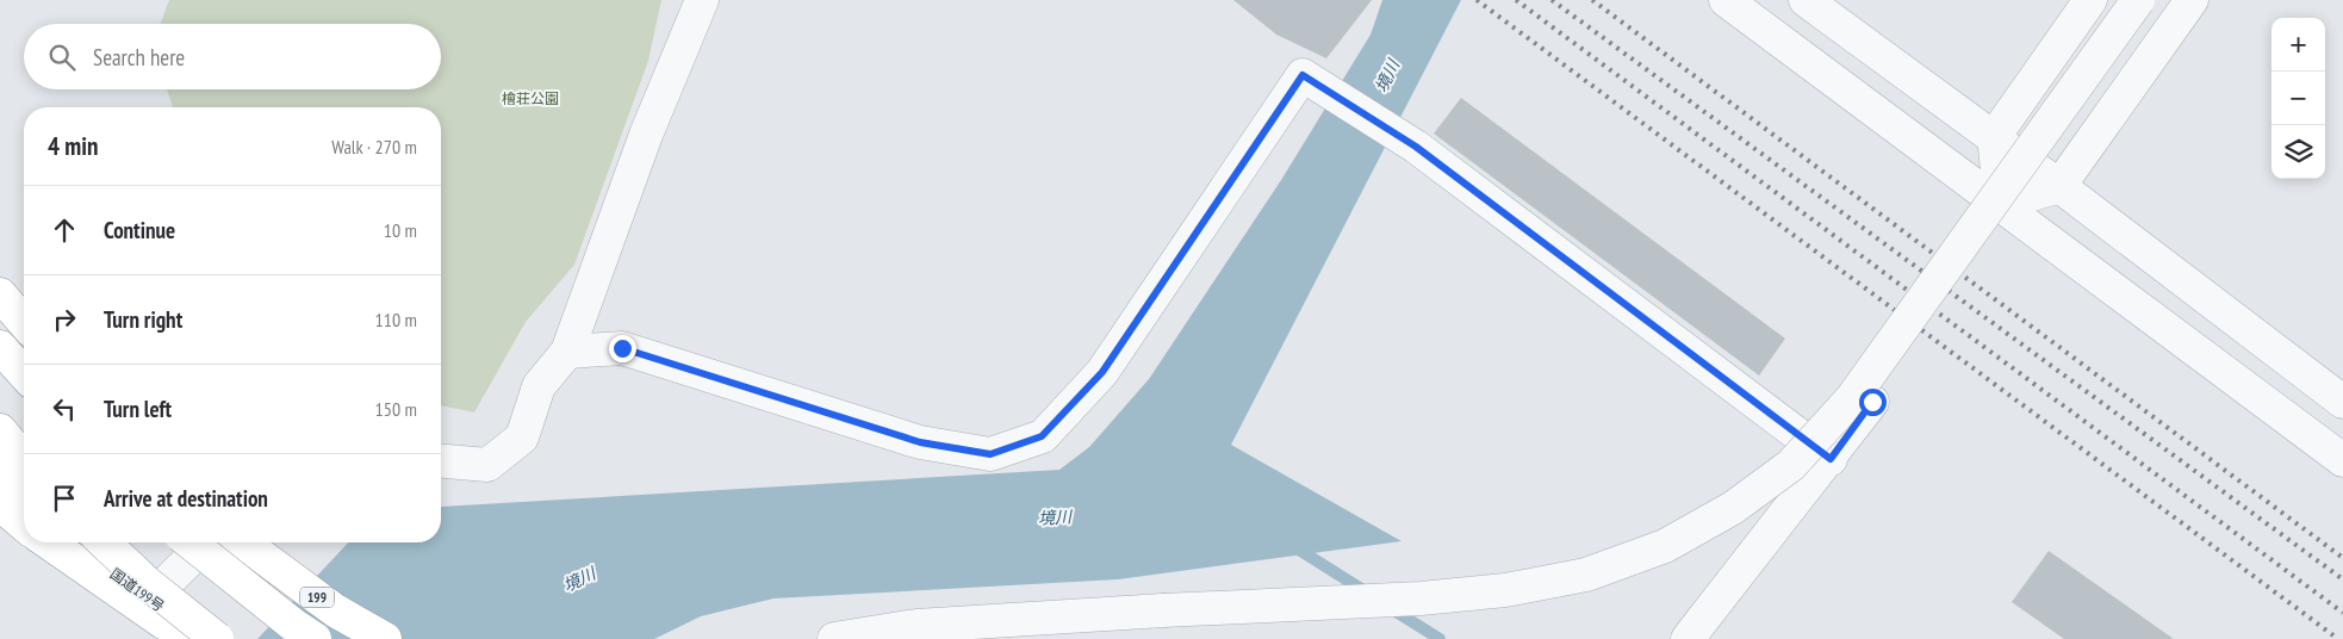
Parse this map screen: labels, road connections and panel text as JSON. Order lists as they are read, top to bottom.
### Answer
{
  "streets": {
    "highway": ["国道199号", "199"]
  },
  "water": ["境川"],
  "parks": ["檜荘公園"],
  "page": {
    "map_buttons": ["+", "−"],
    "search": "Search here",
    "heading": ["4 min", "Walk · 270 m"],
    "list": [
      ["Continue", "10 m"],
      ["Turn right", "110 m"],
      ["Turn left", "150 m"],
      "Arrive at destination"
    ]
  }
}
